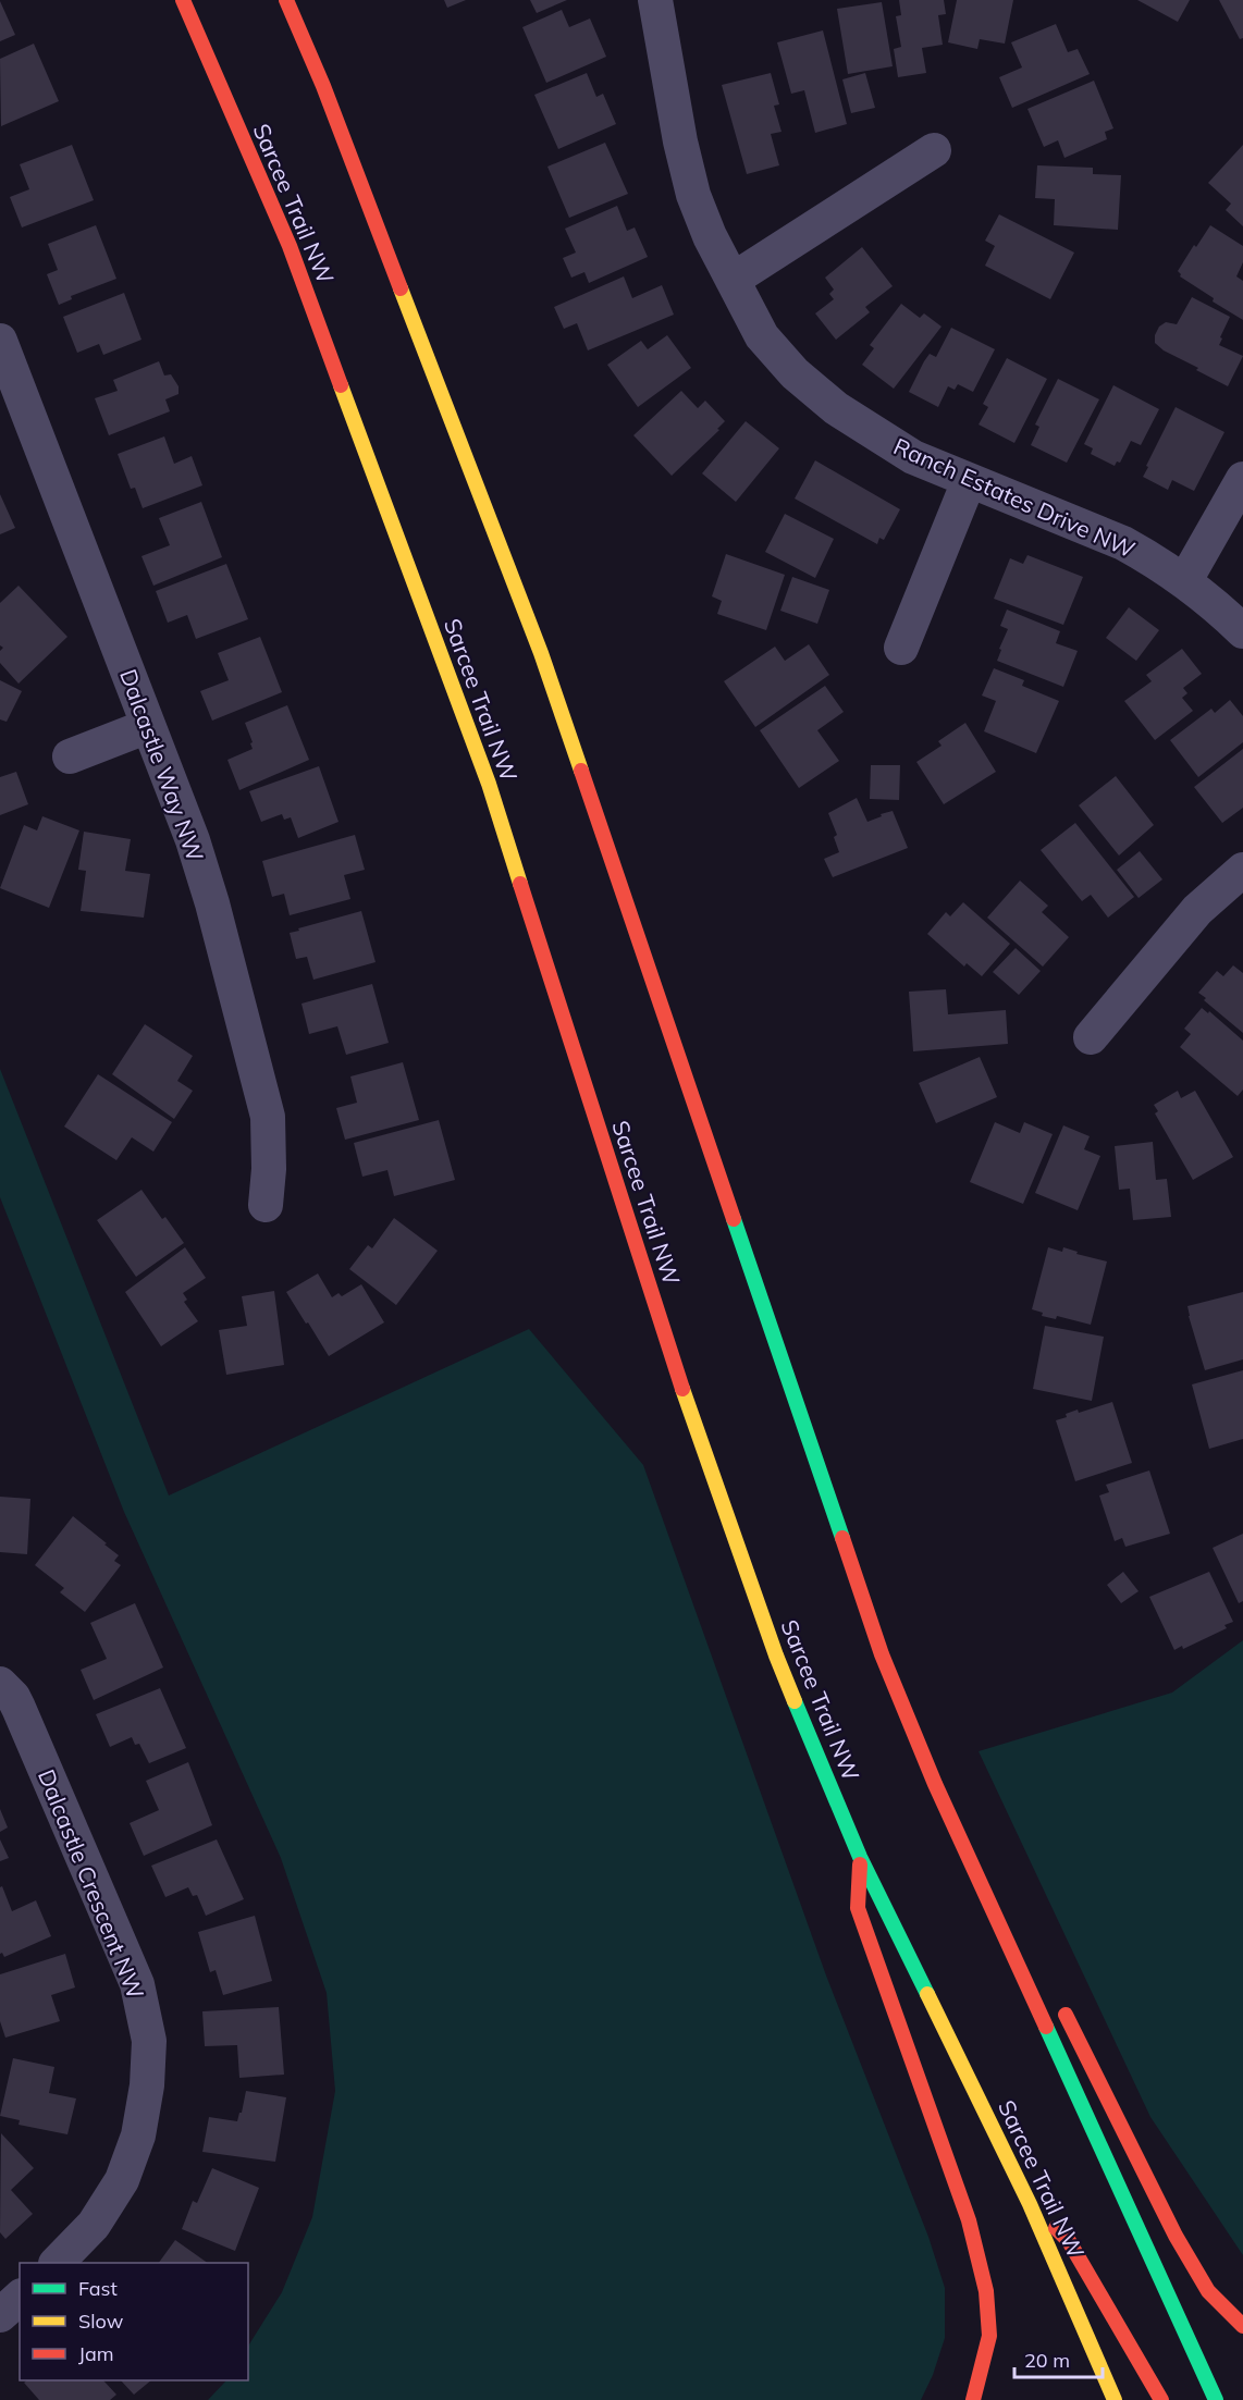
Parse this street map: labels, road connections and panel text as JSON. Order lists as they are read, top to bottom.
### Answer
{
  "streets": {
    "main road": ["Sarcee Trail NW"],
    "street": ["Ranch Estates Drive NW", "Dalcastle Way NW", "Dalcastle Crescent NW"]
  },
  "legend": ["Fast", "Slow", "Jam"],
  "scale_bar": "20 m"
}
